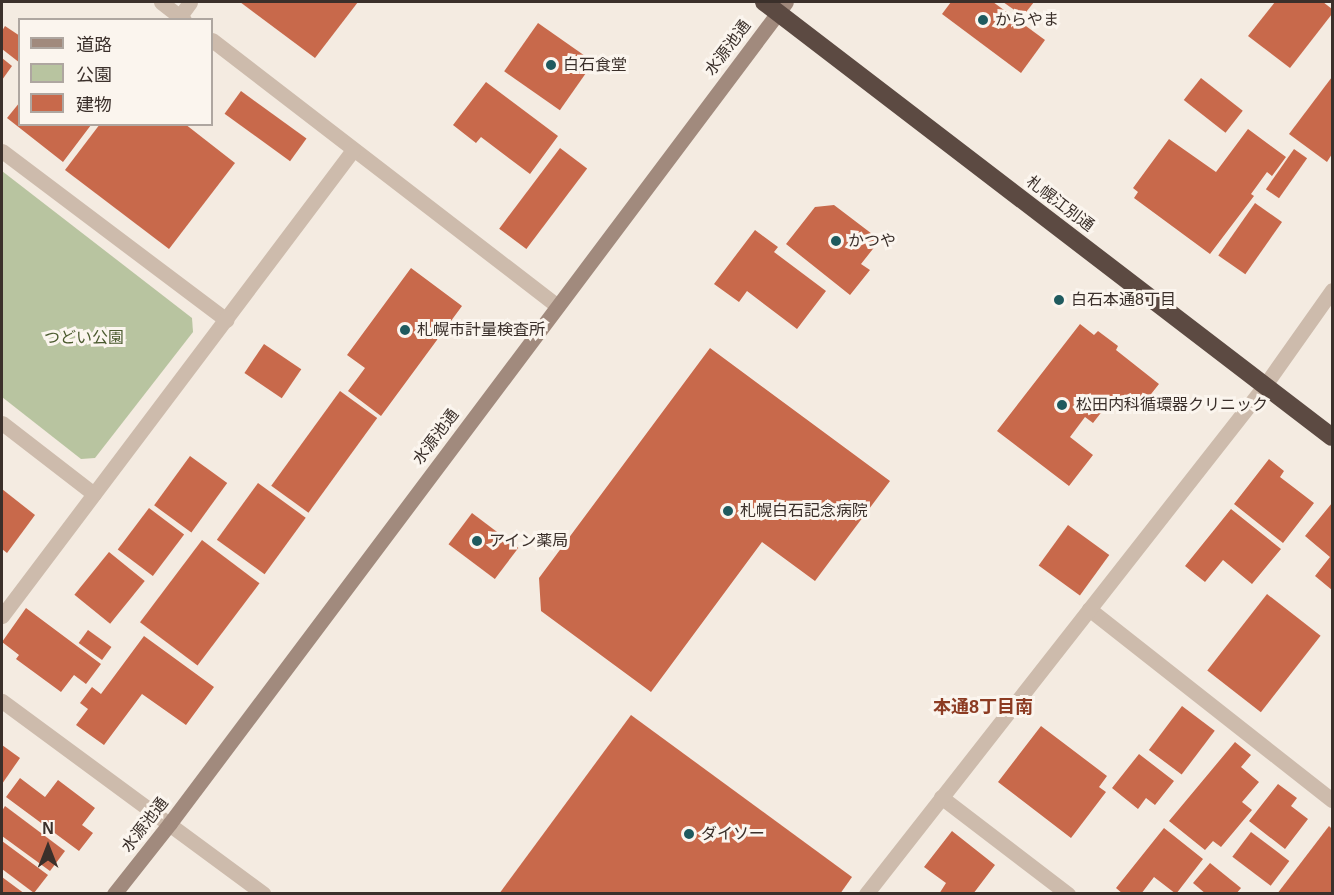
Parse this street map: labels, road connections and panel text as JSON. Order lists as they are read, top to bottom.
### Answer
{
  "streets": {
    "highway": ["札幌江別通"],
    "street": ["水源池通"]
  },
  "crossings": [
    ["水源池通", "札幌江別通"]
  ],
  "districts": ["本通8丁目南"],
  "parks": ["つどい公園"],
  "places": [
    "からやま",
    "白石食堂",
    "かつや",
    "白石本通8丁目",
    "札幌市計量検査所",
    "松田内科循環器クリニック",
    "札幌白石記念病院",
    "アイン薬局",
    "ダイソー"
  ],
  "legend": ["道路", "公園", "建物"],
  "north": "top"
}
